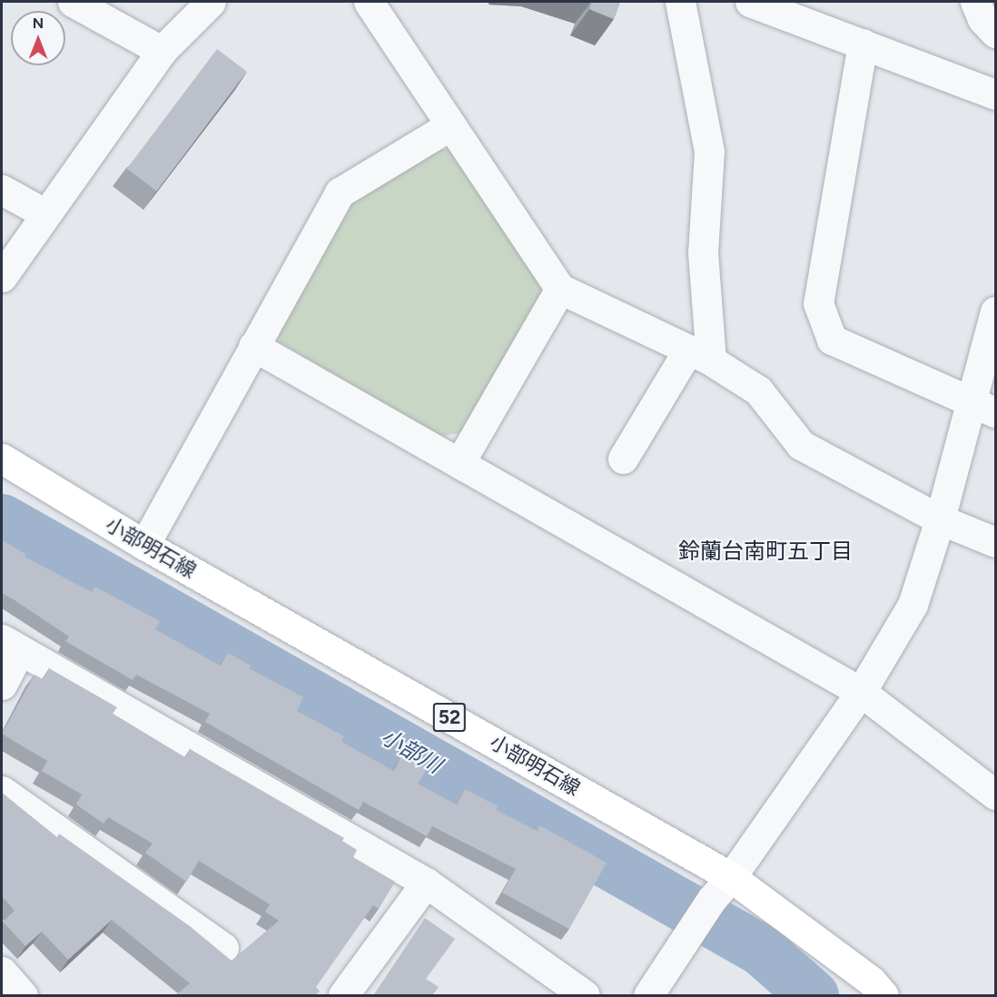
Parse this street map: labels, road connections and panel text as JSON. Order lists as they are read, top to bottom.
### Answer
{
  "streets": {
    "main road": ["小部明石線", "52"]
  },
  "districts": ["鈴蘭台南町五丁目"],
  "water": ["小部川"],
  "north": "top"
}
